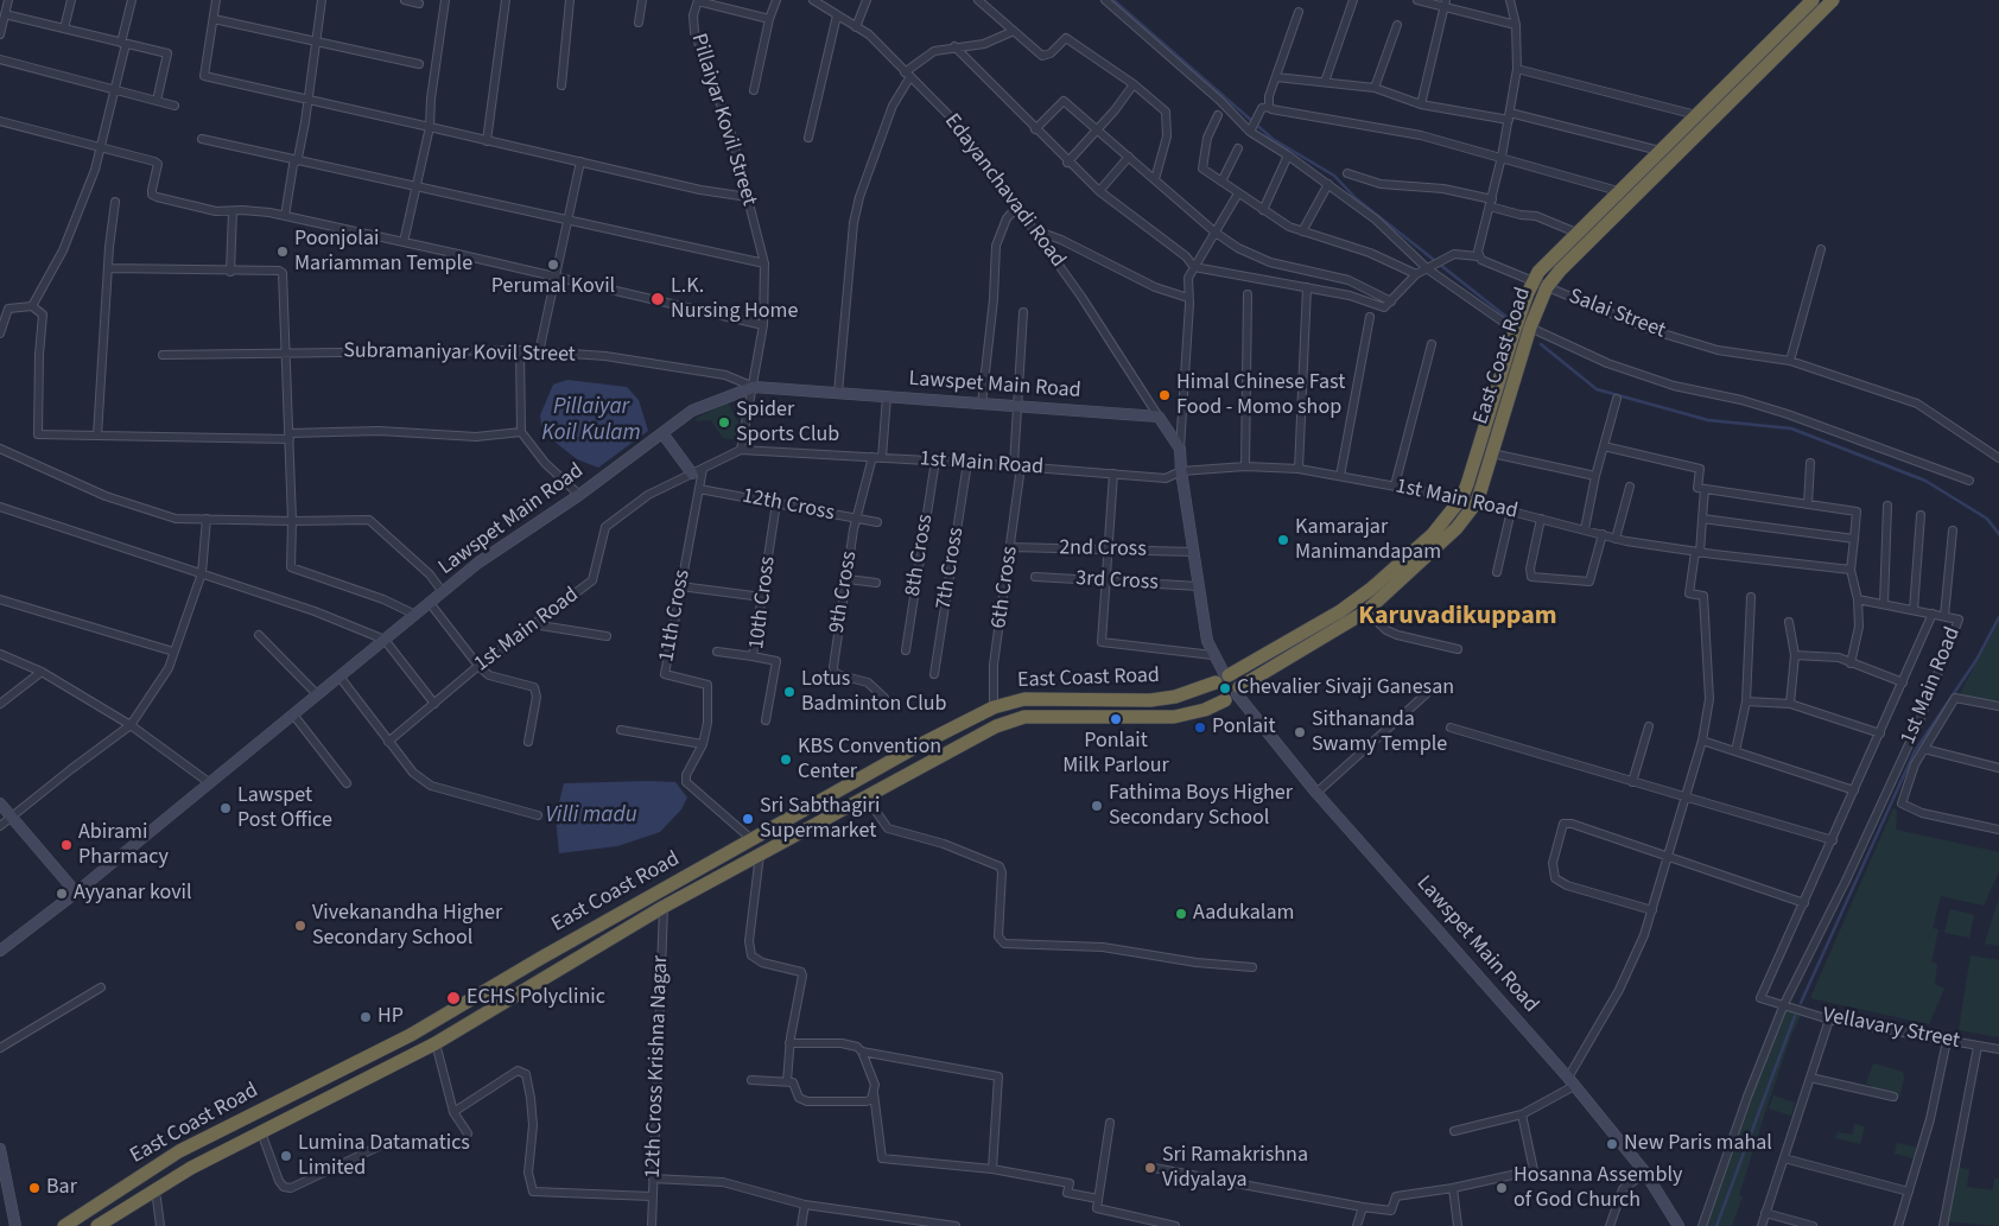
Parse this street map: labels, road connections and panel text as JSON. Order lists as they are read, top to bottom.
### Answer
{
  "streets": {
    "highway": ["East Coast Road"],
    "street": [
      "Pillaiyar Kovil Street",
      "Edayanchavadi Road",
      "Salai Street",
      "Subramaniyar Kovil Street",
      "Lawspet Main Road",
      "1st Main Road",
      "12th Cross",
      "2nd Cross",
      "8th Cross",
      "7th Cross",
      "3rd Cross",
      "6th Cross",
      "9th Cross",
      "10th Cross",
      "11th Cross",
      "Vellavary Street",
      "12th Cross Krishna Nagar"
    ]
  },
  "crossings": [
    ["Pillaiyar Kovil Street", "Subramaniyar Kovil Street"],
    ["Pillaiyar Kovil Street", "Lawspet Main Road"],
    ["Pillaiyar Kovil Street", "1st Main Road"],
    ["Edayanchavadi Road", "Lawspet Main Road"],
    ["Salai Street", "East Coast Road"],
    ["Subramaniyar Kovil Street", "Lawspet Main Road"],
    ["East Coast Road", "Lawspet Main Road"],
    ["East Coast Road", "1st Main Road"],
    ["East Coast Road", "6th Cross"],
    ["East Coast Road", "11th Cross"],
    ["East Coast Road", "12th Cross Krishna Nagar"],
    ["Lawspet Main Road", "6th Cross"],
    ["1st Main Road", "8th Cross"],
    ["1st Main Road", "7th Cross"],
    ["1st Main Road", "6th Cross"],
    ["1st Main Road", "9th Cross"],
    ["1st Main Road", "11th Cross"],
    ["1st Main Road", "Vellavary Street"],
    ["12th Cross", "9th Cross"],
    ["12th Cross", "10th Cross"],
    ["12th Cross", "11th Cross"],
    ["2nd Cross", "6th Cross"]
  ],
  "districts": ["Karuvadikuppam"],
  "water": ["Pillaiyar Koil Kulam", "Villi madu"],
  "places": [
    "Poonjolai Mariamman Temple",
    "Perumal Kovil",
    "L.K. Nursing Home",
    "Himal Chinese Fast Food - Momo shop",
    "Spider Sports Club",
    "Kamarajar Manimandapam",
    "Chevalier Sivaji Ganesan",
    "Lotus Badminton Club",
    "Ponlait Milk Parlour",
    "Ponlait",
    "Sithananda Swamy Temple",
    "KBS Convention Center",
    "Fathima Boys Higher Secondary School",
    "Lawspet Post Office",
    "Sri Sabthagiri Supermarket",
    "Abirami Pharmacy",
    "Ayyanar kovil",
    "Aadukalam",
    "Vivekanandha Higher Secondary School",
    "ECHS Polyclinic",
    "HP",
    "New Paris mahal",
    "Lumina Datamatics Limited",
    "Sri Ramakrishna Vidyalaya",
    "Bar",
    "Hosanna Assembly of God Church"
  ]
}
